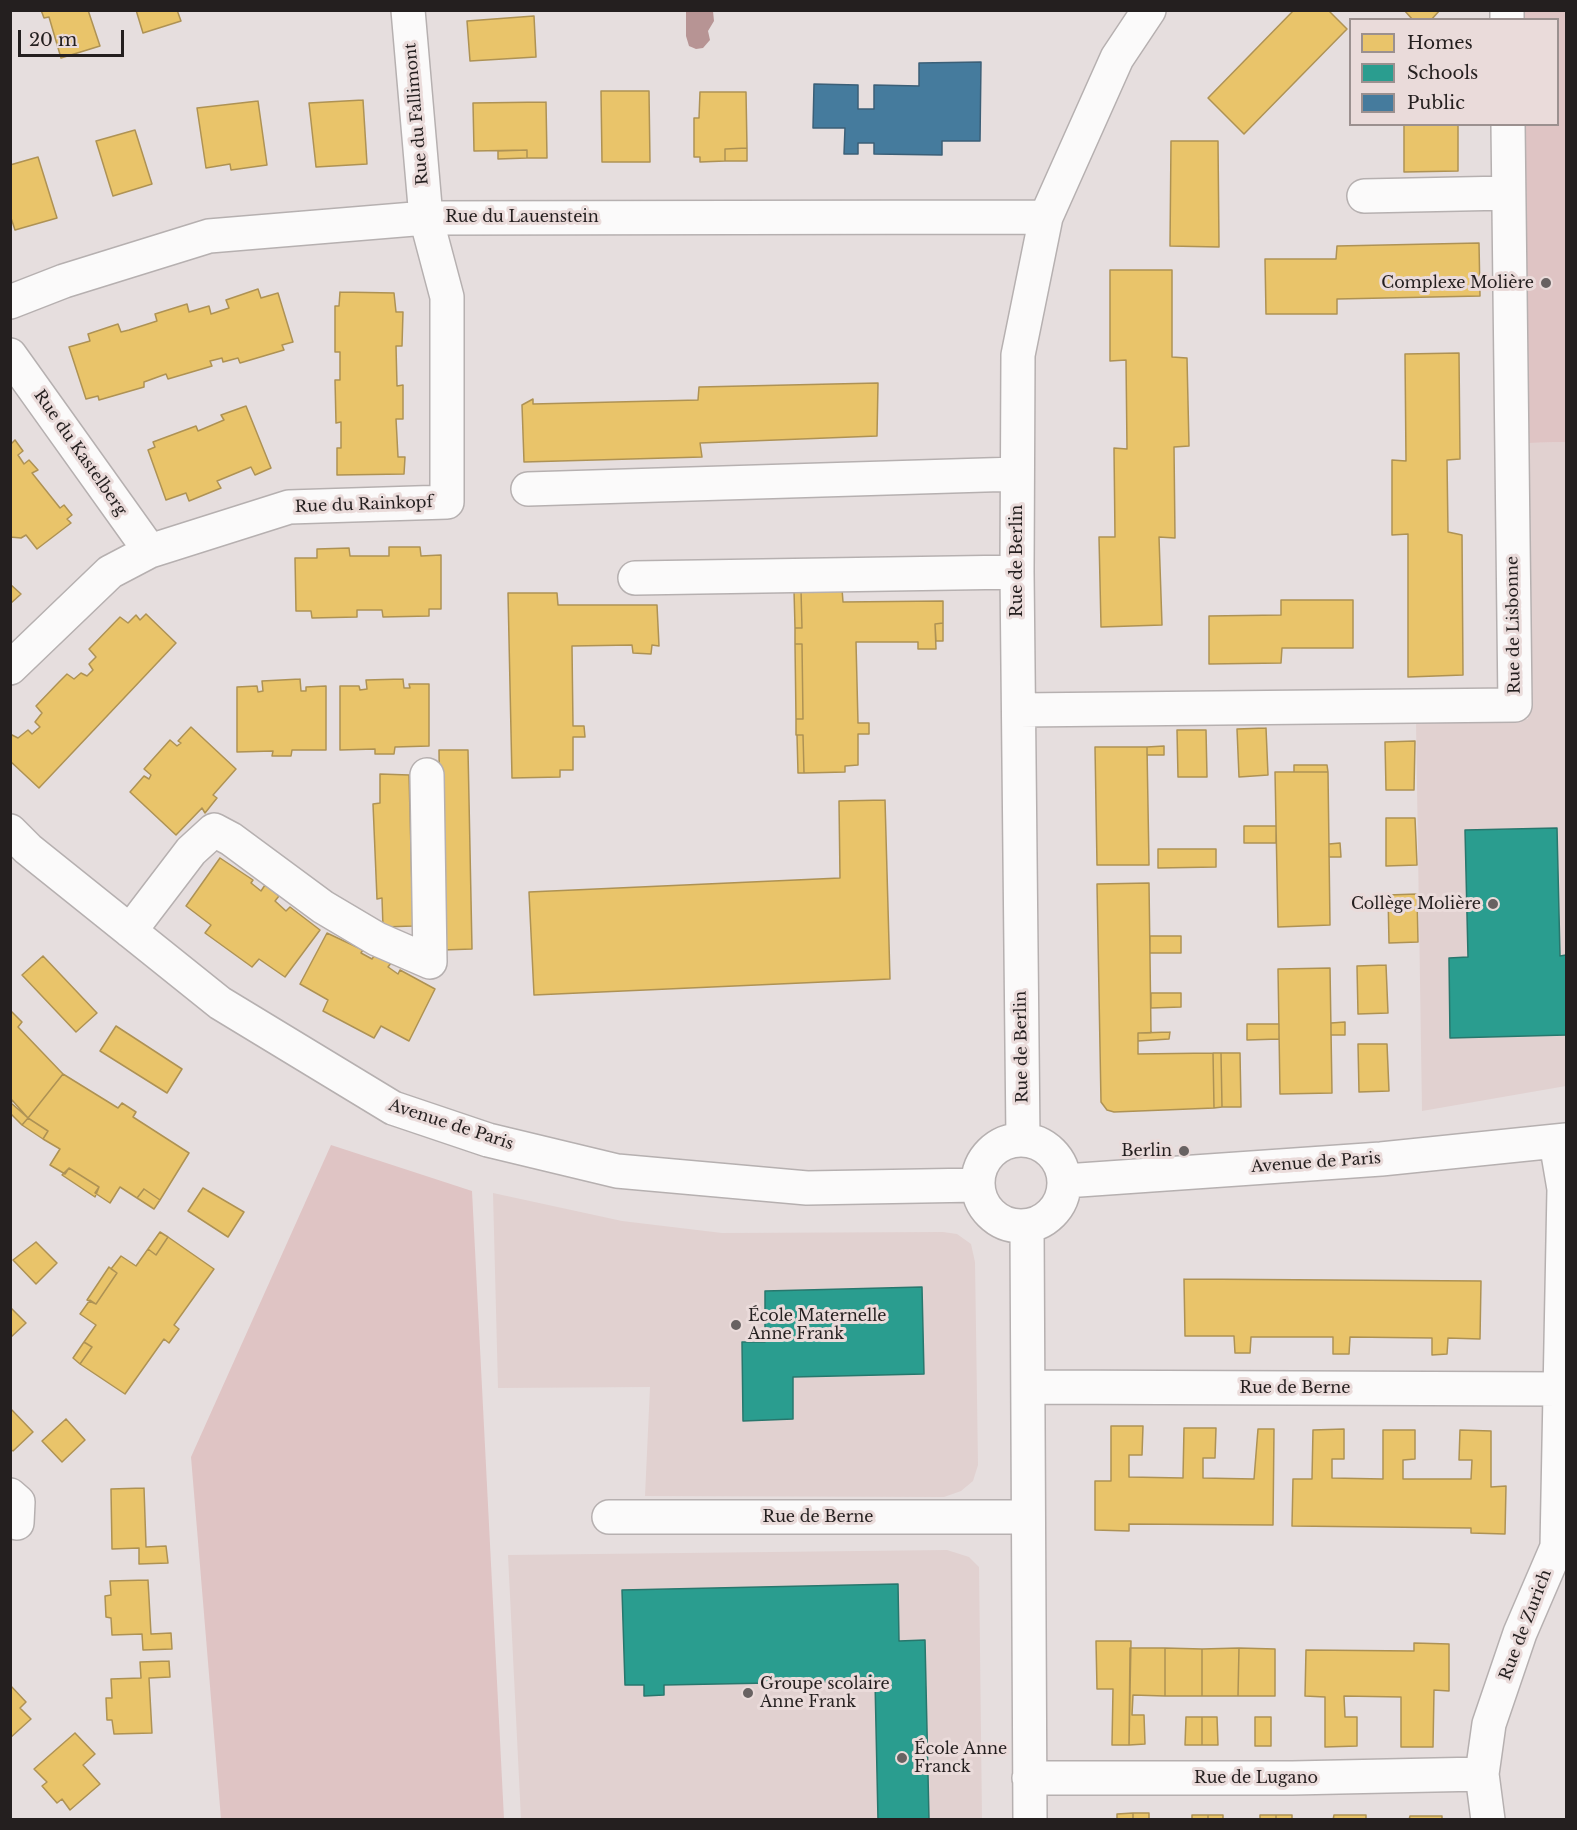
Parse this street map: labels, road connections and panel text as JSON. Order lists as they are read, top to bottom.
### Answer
{
  "streets": {
    "street": [
      "Rue du Fallimont",
      "Rue du Lauenstein",
      "Rue du Kastelberg",
      "Rue du Rainkopf",
      "Rue de Berlin",
      "Rue de Lisbonne",
      "Avenue de Paris",
      "Rue de Berne",
      "Rue de Zurich",
      "Rue de Lugano"
    ]
  },
  "crossings": [
    ["Rue du Fallimont", "Rue du Lauenstein"],
    ["Rue du Fallimont", "Rue du Rainkopf"],
    ["Rue du Lauenstein", "Rue du Rainkopf"],
    ["Rue du Lauenstein", "Rue de Berlin"],
    ["Rue du Kastelberg", "Rue du Rainkopf"],
    ["Rue de Berlin", "Rue de Lisbonne"],
    ["Rue de Berlin", "Avenue de Paris"],
    ["Avenue de Paris", "Rue de Zurich"],
    ["Rue de Berne", "Rue de Zurich"],
    ["Rue de Zurich", "Rue de Lugano"]
  ],
  "places": [
    "Complexe Molière",
    "Collège Molière",
    "Berlin",
    "École Maternelle Anne Frank",
    "Groupe scolaire Anne Frank",
    "École Anne Franck"
  ],
  "legend": ["Homes", "Schools", "Public"],
  "scale_bar": "20 m"
}
